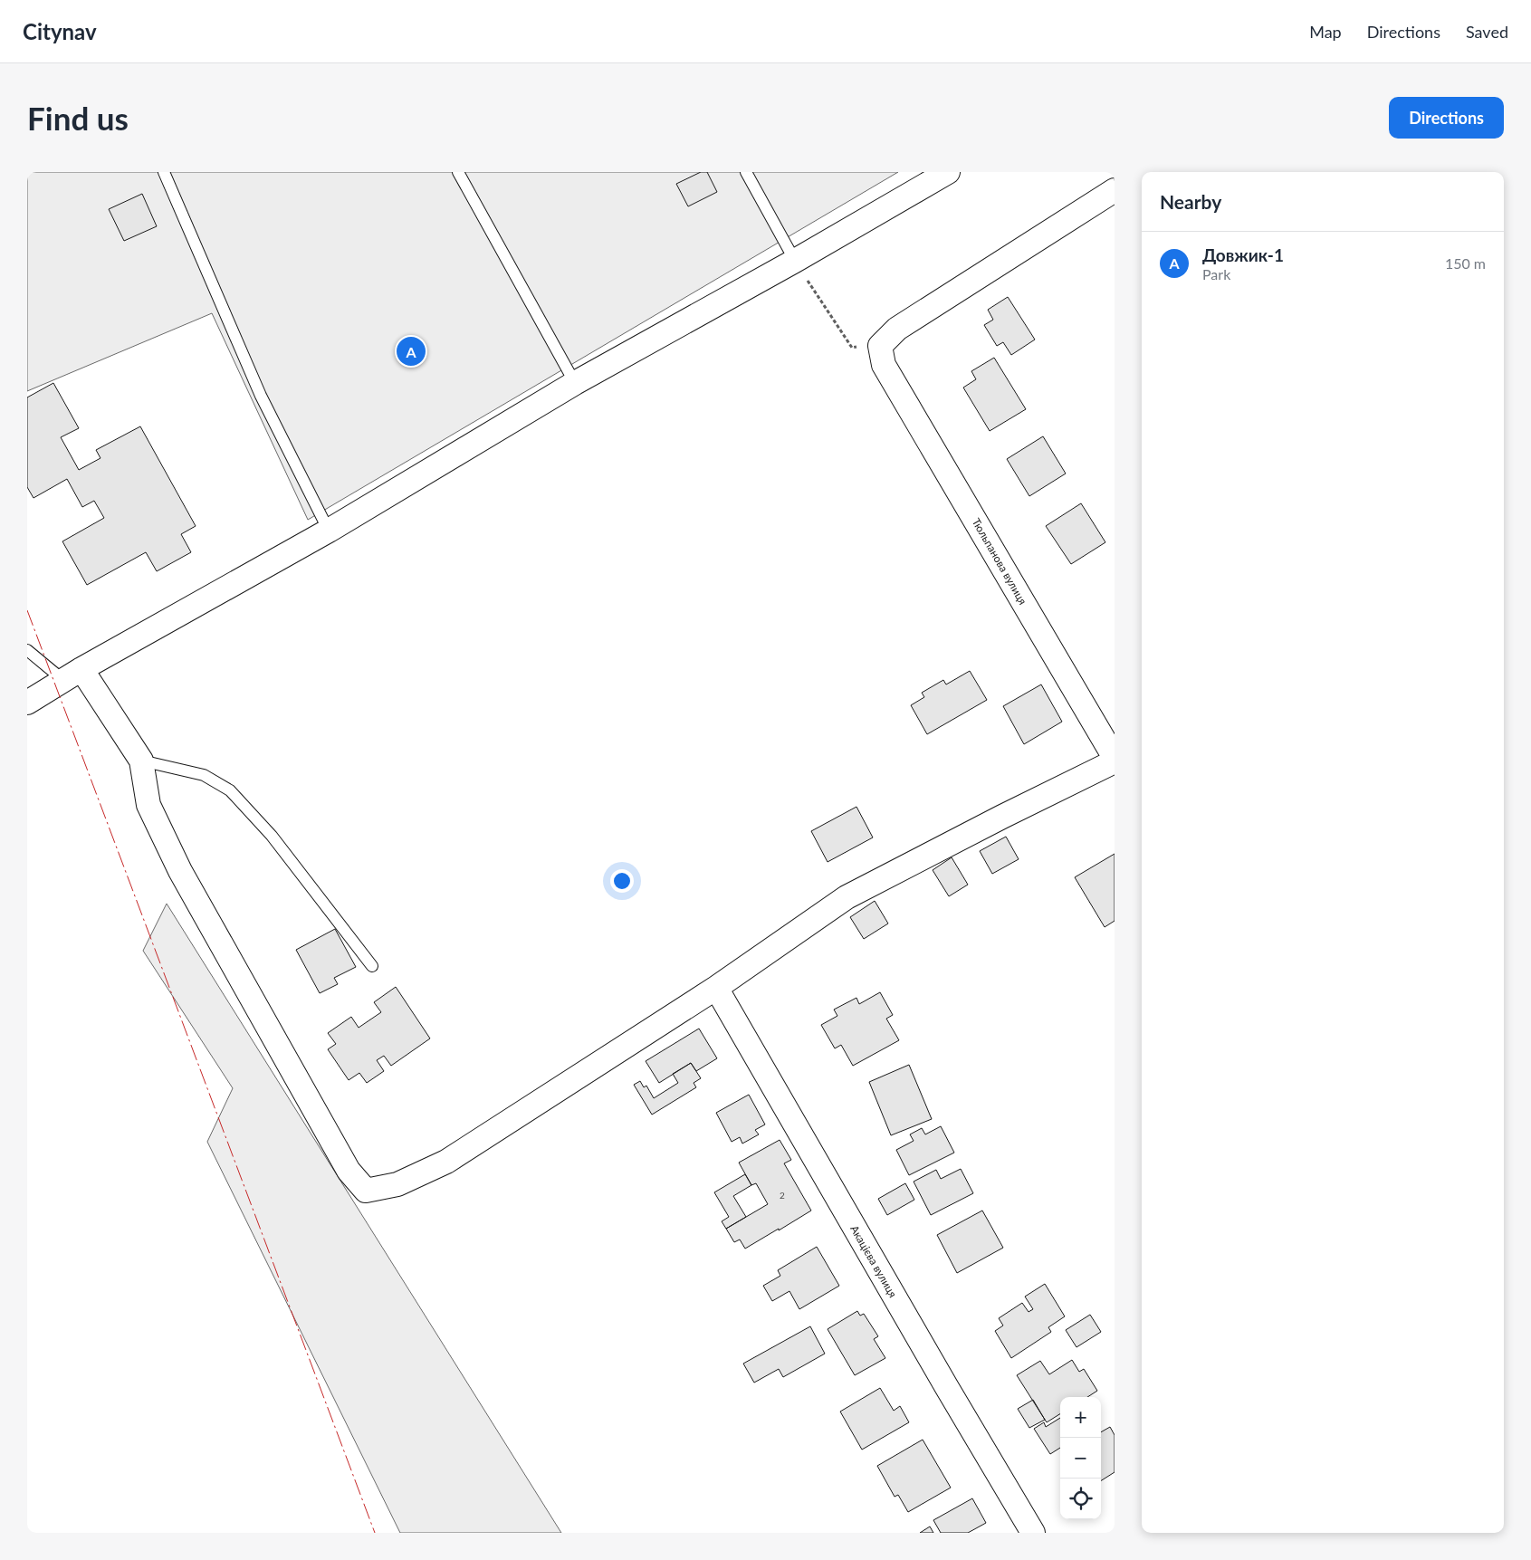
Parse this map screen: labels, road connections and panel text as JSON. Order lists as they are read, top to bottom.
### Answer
{
  "streets": {
    "street": ["Тюльпанова вулиця", "Акацієва вулиця"]
  },
  "house_numbers": ["2"],
  "page": {
    "header": "Citynav",
    "nav": ["Map", "Directions", "Saved"],
    "buttons": "Directions",
    "title": "Find us",
    "heading": "Nearby",
    "list": [
      {
        "mark": "A",
        "name": "Довжик-1",
        "note": "Park",
        "value": "150 m"
      }
    ],
    "pins": "A",
    "map_buttons": ["+", "−"]
  }
}
